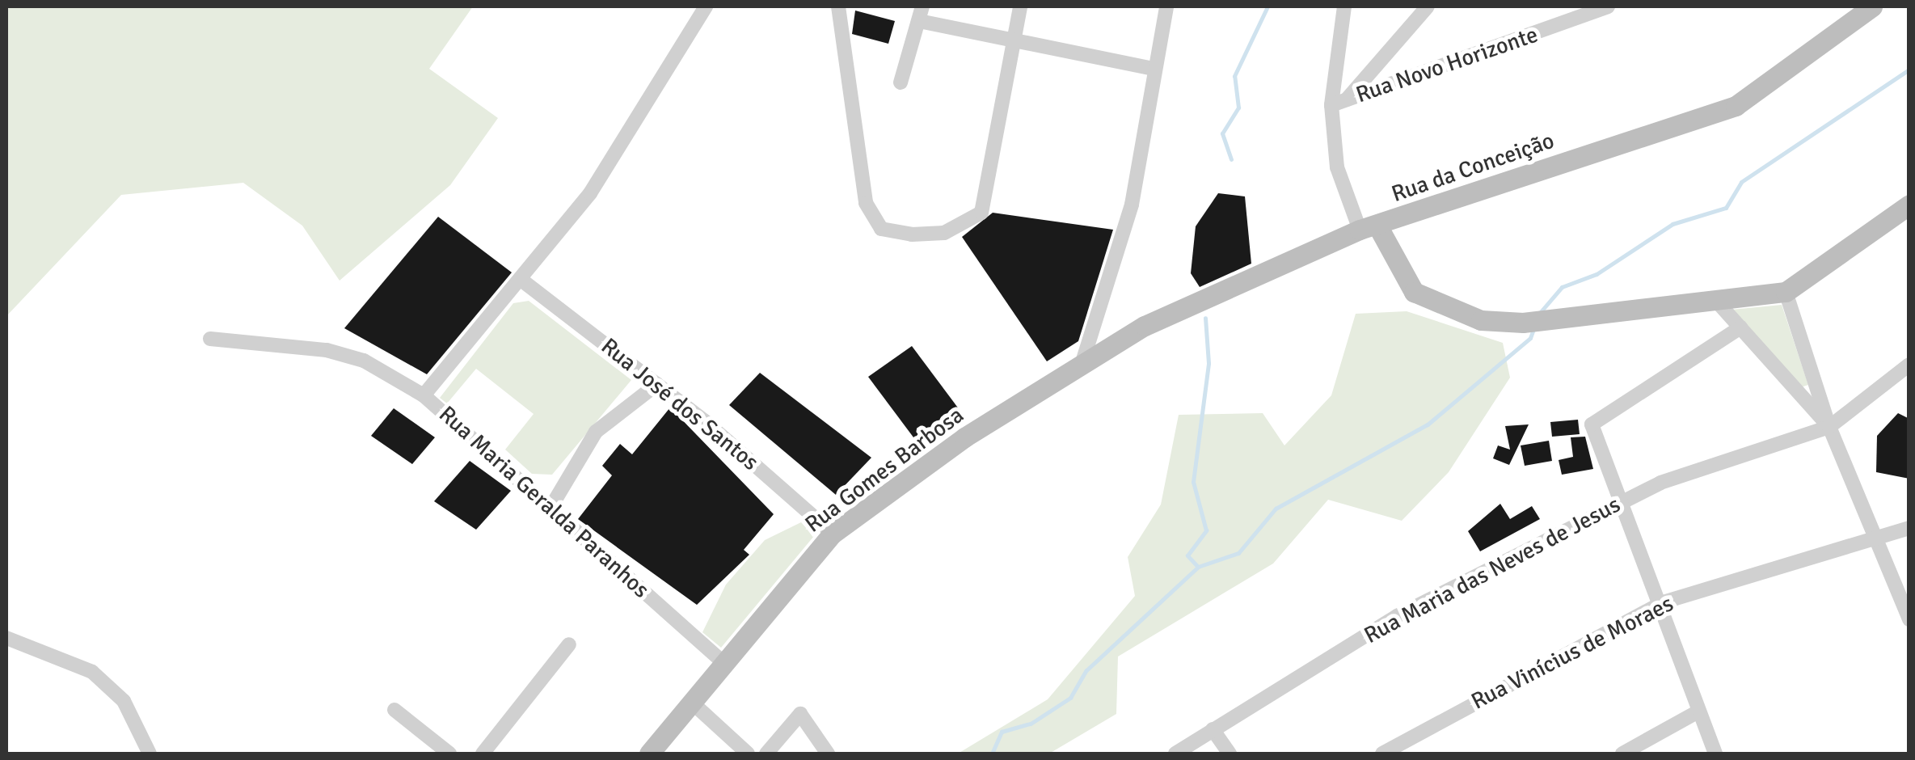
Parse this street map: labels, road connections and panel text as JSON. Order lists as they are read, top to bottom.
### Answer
{
  "streets": {
    "street": [
      "Rua Novo Horizonte",
      "Rua da Conceição",
      "Rua José dos Santos",
      "Rua Gomes Barbosa",
      "Rua Maria Geralda Paranhos",
      "Rua Maria das Neves de Jesus",
      "Rua Vinícius de Moraes"
    ]
  },
  "crossings": [
    ["Rua da Conceição", "Rua Gomes Barbosa"],
    ["Rua José dos Santos", "Rua Gomes Barbosa"],
    ["Rua Gomes Barbosa", "Rua Maria Geralda Paranhos"]
  ]
}
